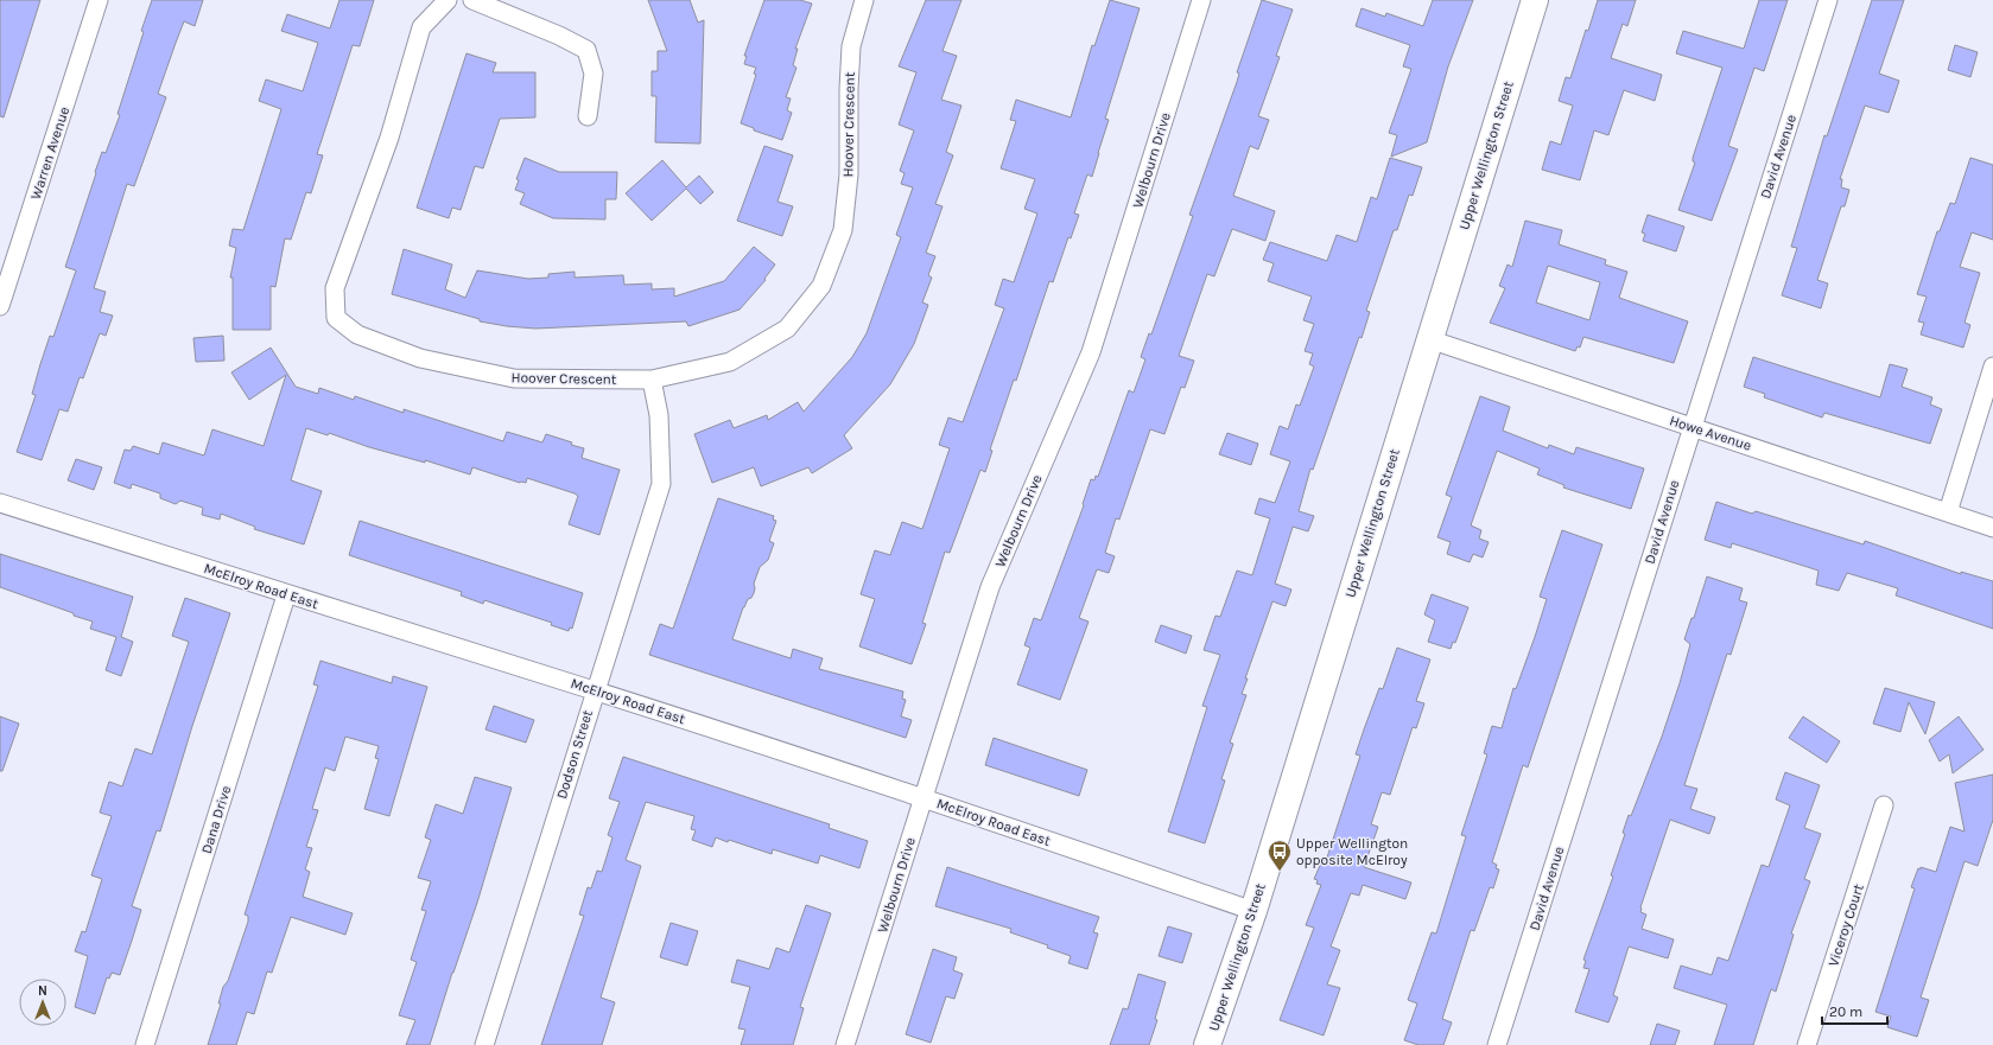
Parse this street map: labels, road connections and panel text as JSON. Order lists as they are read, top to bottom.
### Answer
{
  "streets": {
    "main road": ["Upper Wellington Street"],
    "street": [
      "Hoover Crescent",
      "Warren Avenue",
      "David Avenue",
      "Welbourn Drive",
      "Howe Avenue",
      "McElroy Road East",
      "Dodson Street",
      "Dana Drive",
      "Viceroy Court"
    ]
  },
  "crossings": [
    ["Hoover Crescent", "Dodson Street"],
    ["Upper Wellington Street", "Howe Avenue"],
    ["Upper Wellington Street", "McElroy Road East"],
    ["David Avenue", "Howe Avenue"],
    ["Welbourn Drive", "McElroy Road East"],
    ["McElroy Road East", "Dodson Street"],
    ["McElroy Road East", "Dana Drive"]
  ],
  "places": {
    "bus stop": ["Upper Wellington opposite McElroy"]
  },
  "scale_bar": "20 m",
  "north": "top"
}
